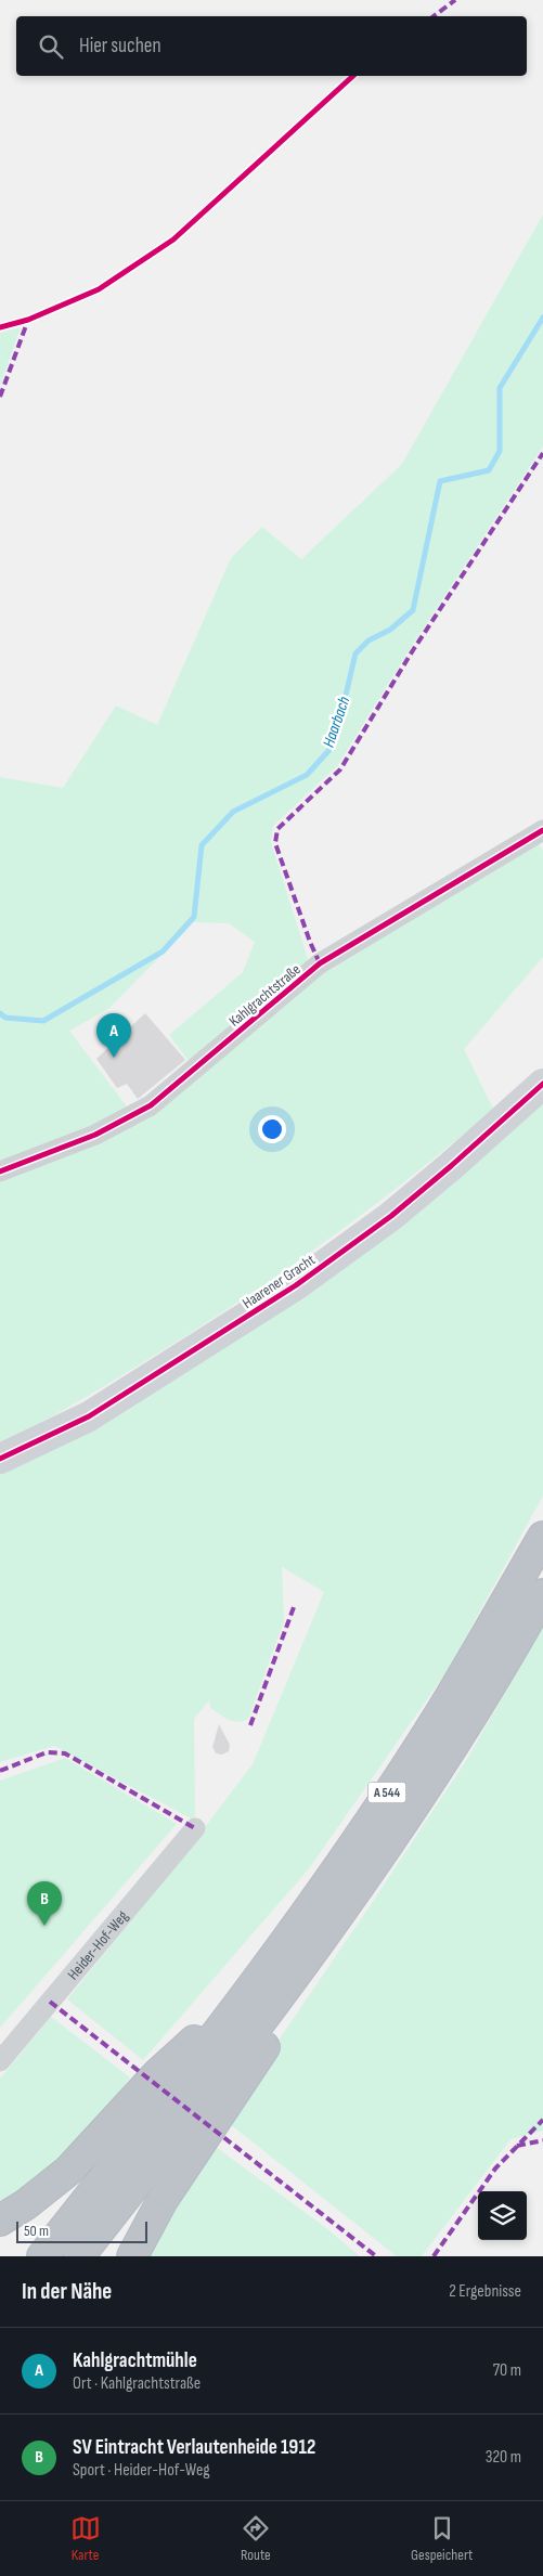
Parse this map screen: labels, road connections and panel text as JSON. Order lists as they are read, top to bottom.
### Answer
{
  "streets": {
    "highway": ["A 544"],
    "main road": ["Haarener Gracht"],
    "street": ["Kahlgrachtstraße", "Heider-Hof-Weg"]
  },
  "water": ["Haarbach"],
  "scale_bar": "50 m",
  "page": {
    "search": "Hier suchen",
    "pins": ["A", "B"],
    "scale": "50 m",
    "heading": ["In der Nähe", "2 Ergebnisse"],
    "list": [
      {
        "mark": "A",
        "name": "Kahlgrachtmühle",
        "note": "Ort · Kahlgrachtstraße",
        "value": "70 m"
      },
      {
        "mark": "B",
        "name": "SV Eintracht Verlautenheide 1912",
        "note": "Sport · Heider-Hof-Weg",
        "value": "320 m"
      }
    ],
    "nav": ["Karte", "Route", "Gespeichert"]
  }
}
